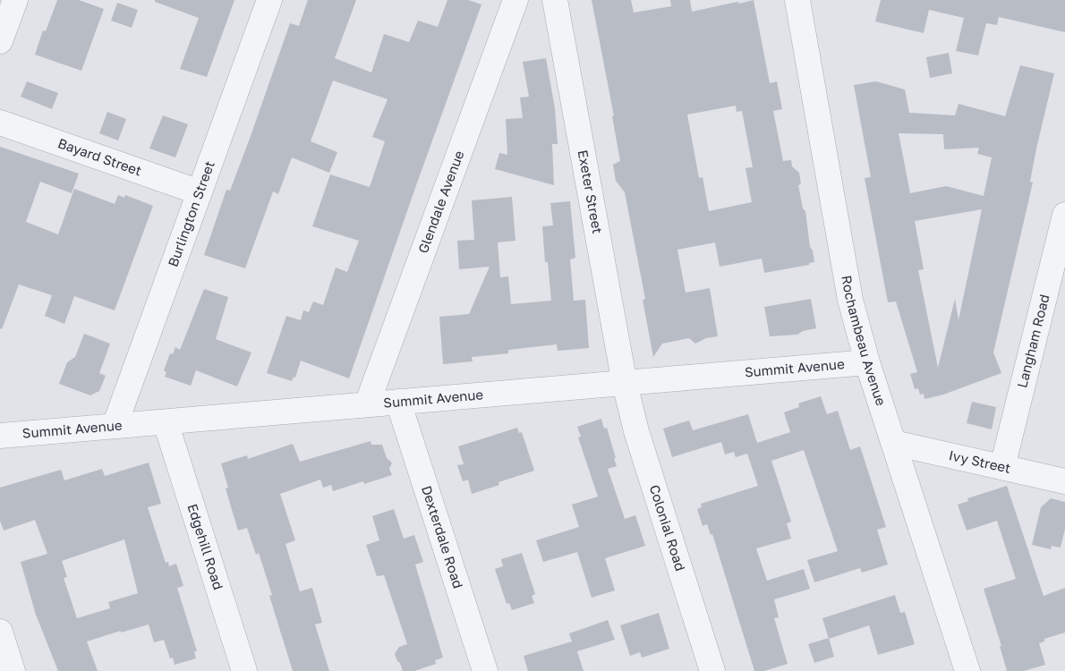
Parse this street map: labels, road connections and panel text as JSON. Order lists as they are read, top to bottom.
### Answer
{
  "streets": {
    "street": [
      "Bayard Street",
      "Exeter Street",
      "Glendale Avenue",
      "Burlington Street",
      "Rochambeau Avenue",
      "Langham Road",
      "Summit Avenue",
      "Ivy Street",
      "Colonial Road",
      "Dexterdale Road",
      "Edgehill Road"
    ]
  },
  "crossings": [
    ["Bayard Street", "Burlington Street"],
    ["Exeter Street", "Summit Avenue"],
    ["Exeter Street", "Colonial Road"],
    ["Glendale Avenue", "Summit Avenue"],
    ["Burlington Street", "Summit Avenue"],
    ["Rochambeau Avenue", "Summit Avenue"],
    ["Rochambeau Avenue", "Ivy Street"],
    ["Langham Road", "Ivy Street"],
    ["Summit Avenue", "Colonial Road"],
    ["Summit Avenue", "Dexterdale Road"],
    ["Summit Avenue", "Edgehill Road"]
  ]
}
